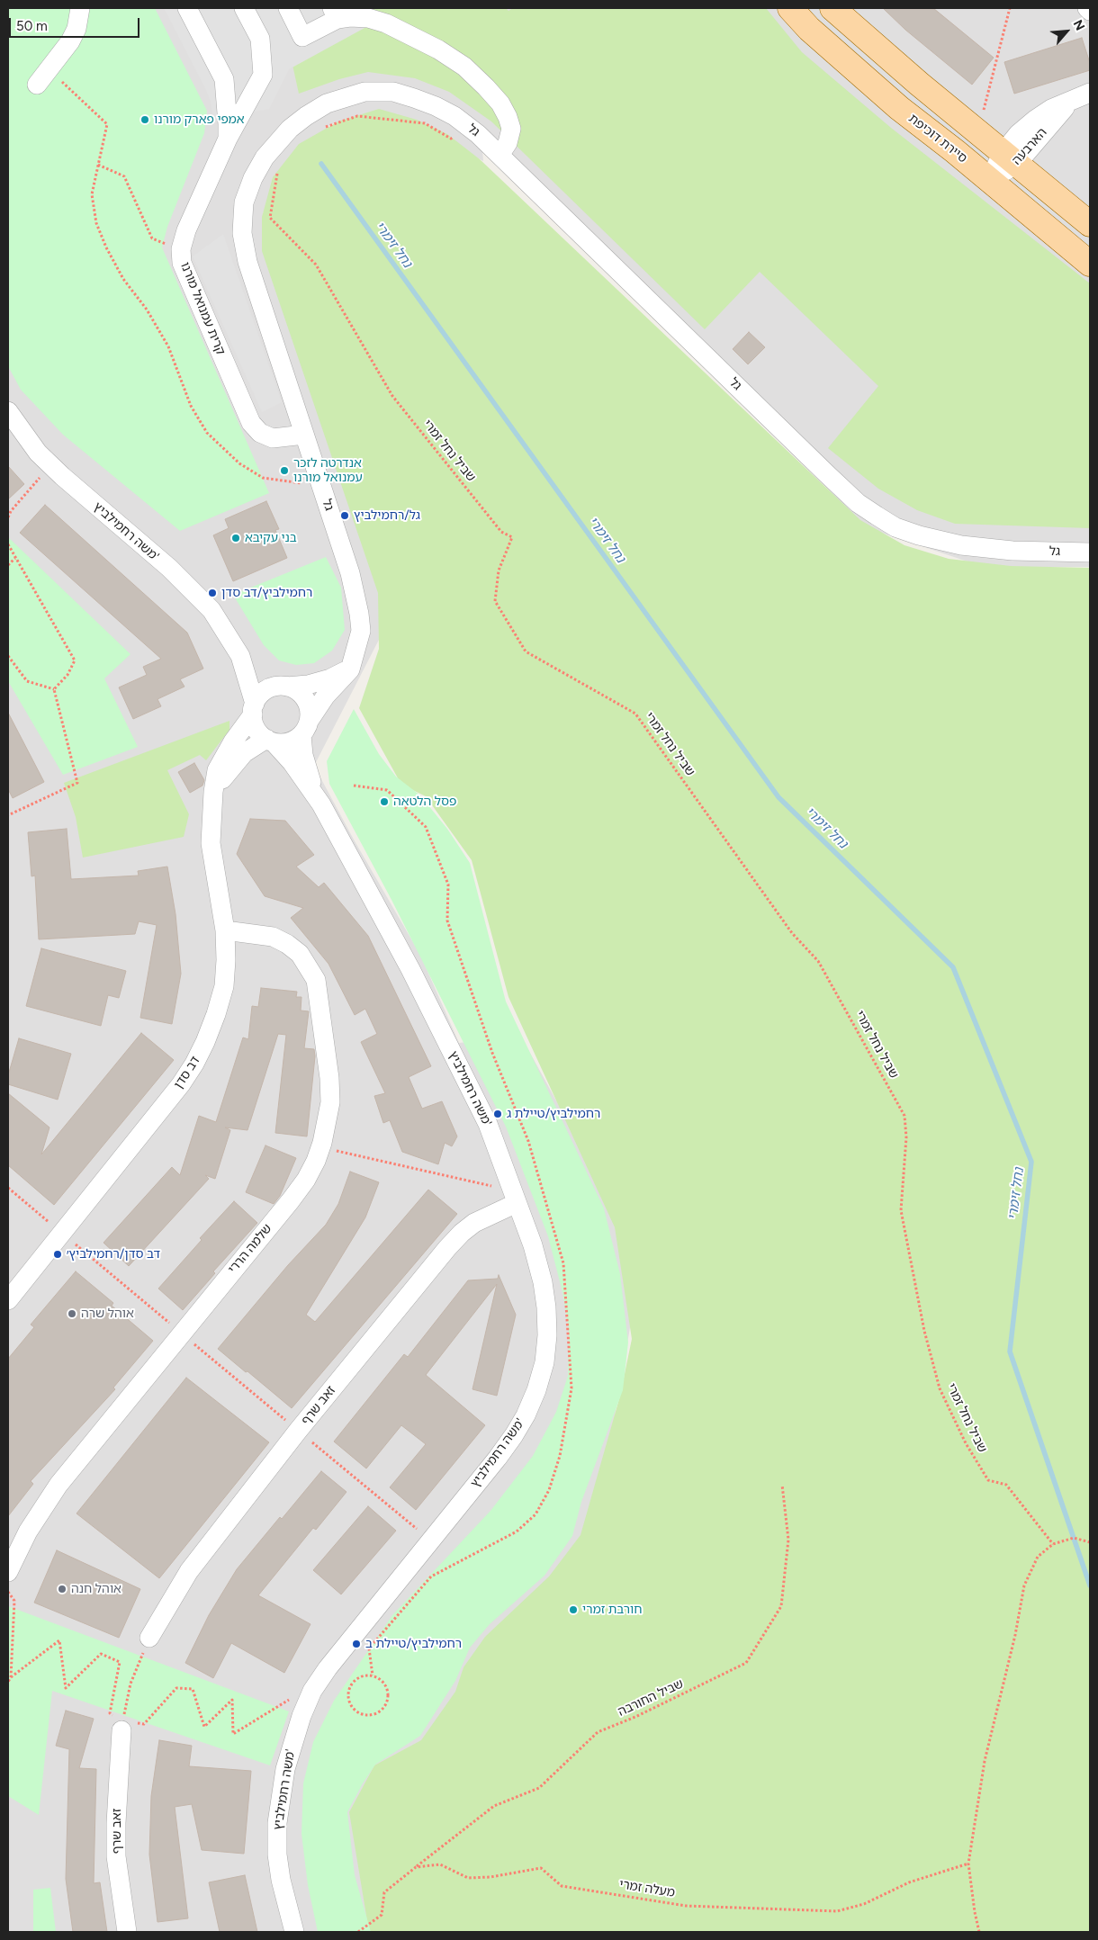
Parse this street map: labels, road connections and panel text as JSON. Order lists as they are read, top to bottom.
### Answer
{
  "streets": {
    "main road": ["סיירת דוכיפת"],
    "street": [
      "גל",
      "הארבעה",
      "קרית עמנואל מורנו",
      "משה רחמילביץ'",
      "דב סדן",
      "שלמה הררי",
      "זאב שרף"
    ],
    "path": ["שביל נחל זמרי", "שביל החורבה", "מעלה זמרי"]
  },
  "crossings": [
    ["גל", "קרית עמנואל מורנו"],
    ["גל", "משה רחמילביץ'"],
    ["גל", "דב סדן"],
    ["סיירת דוכיפת", "הארבעה"],
    ["משה רחמילביץ'", "דב סדן"],
    ["משה רחמילביץ'", "זאב שרף"],
    ["דב סדן", "שלמה הררי"],
    ["שביל החורבה", "מעלה זמרי"]
  ],
  "water": ["נחל זימרי"],
  "places": [
    "אמפי פארק מורנו",
    "אנדרטה לזכר עמנואל מורנו",
    "גל/רחמילביץ",
    "בני עקיבא",
    "רחמילביץ/דב סדן",
    "פסל הלטאה",
    "רחמילביץ/טיילת ג",
    "דב סדן/רחמילביץ׳",
    "אוהל שרה",
    "אוהל חנה",
    "חורבת זמרי",
    "רחמילביץ/טיילת ב"
  ],
  "scale_bar": "50 m",
  "north": "top right"
}
